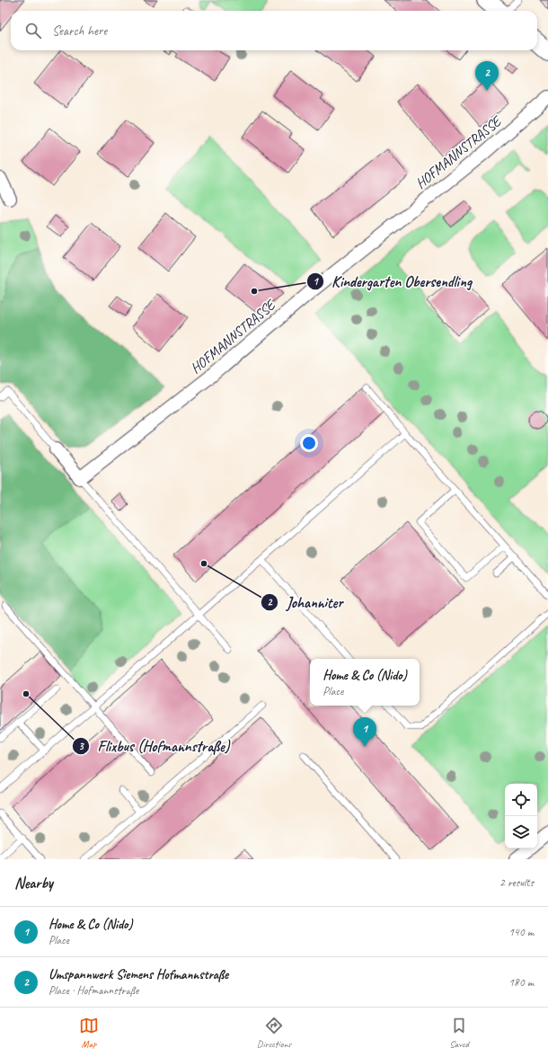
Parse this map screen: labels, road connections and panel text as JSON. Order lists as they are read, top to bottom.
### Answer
{
  "streets": {
    "street": ["HOFMANNSTRASSE"]
  },
  "places": ["Kindergarten Obersendling", "Johanniter", "Flixbus (Hofmannstraße)"],
  "page": {
    "search": "Search here",
    "pins": ["2", "1"],
    "popup": ["Home & Co (Nido)", "Place"],
    "heading": ["Nearby", "2 results"],
    "list": [
      {
        "mark": "1",
        "name": "Home & Co (Nido)",
        "note": "Place",
        "value": "140 m"
      },
      {
        "mark": "2",
        "name": "Umspannwerk Siemens Hofmannstraße",
        "note": "Place · Hofmannstraße",
        "value": "180 m"
      }
    ],
    "nav": ["Map", "Directions", "Saved"]
  }
}
